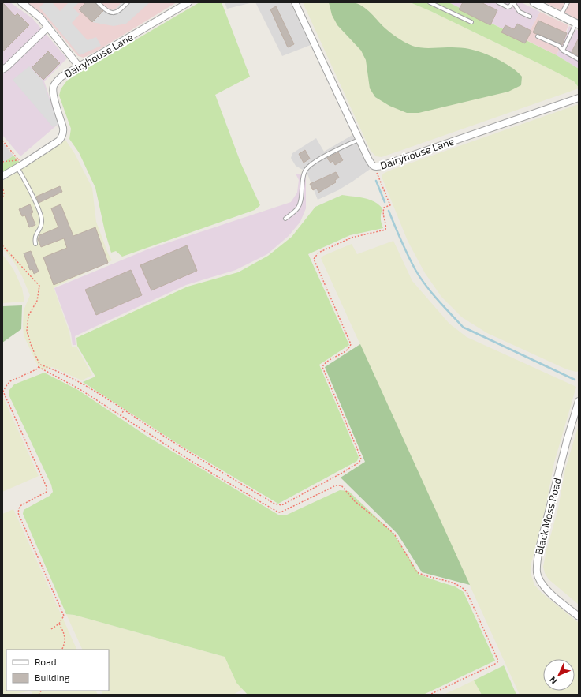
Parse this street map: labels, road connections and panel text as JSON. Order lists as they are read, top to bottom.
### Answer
{
  "streets": {
    "street": ["Dairyhouse Lane", "Black Moss Road"]
  },
  "legend": ["Road", "Building"],
  "north": "bottom left"
}
